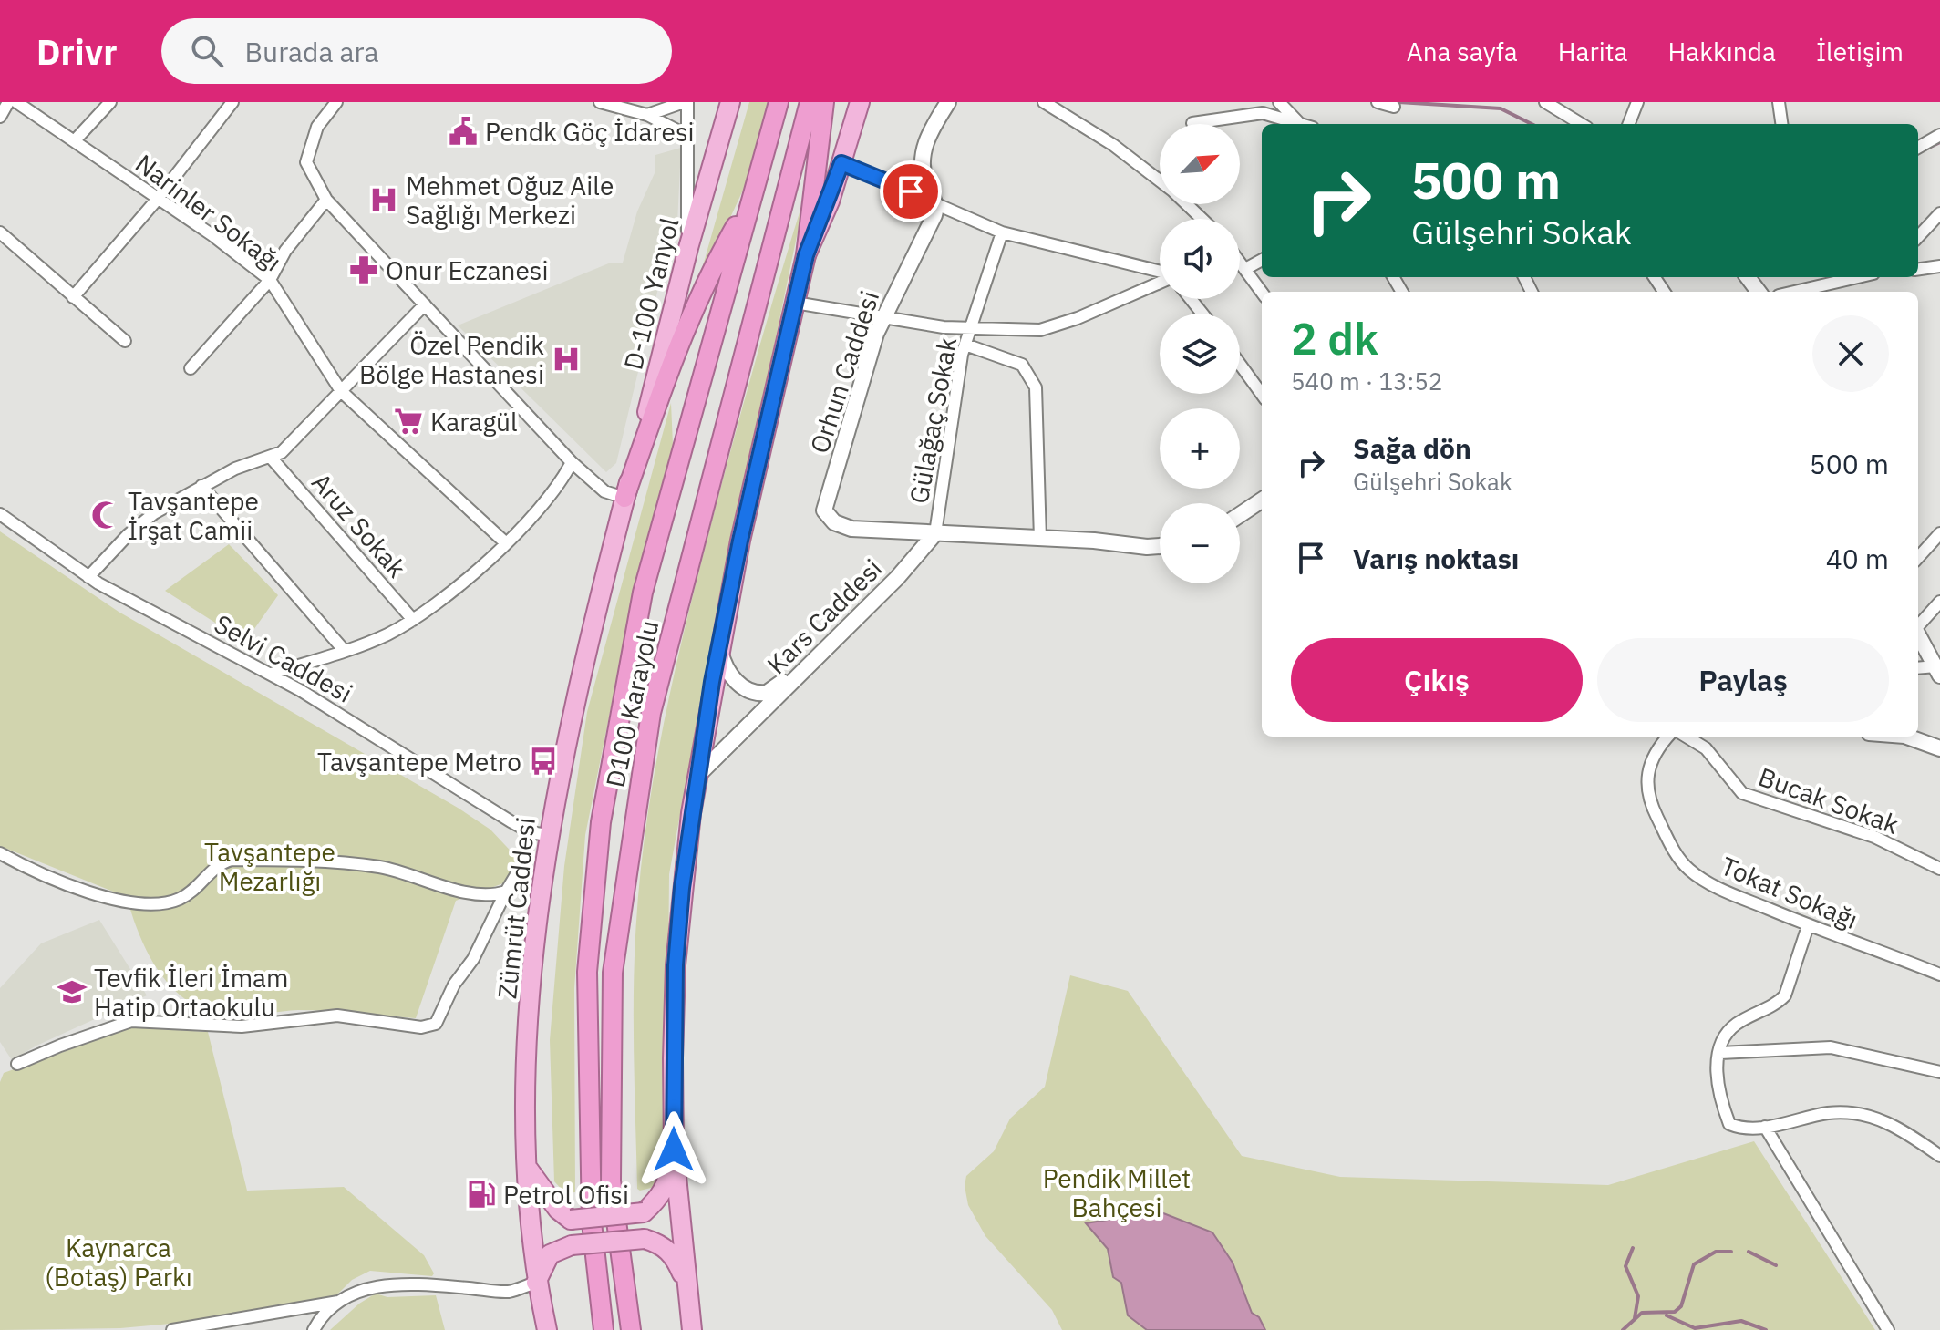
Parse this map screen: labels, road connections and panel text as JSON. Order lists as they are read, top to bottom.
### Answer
{
  "streets": {
    "highway": ["D100 Karayolu"],
    "main road": ["D-100 Yanyol", "Zümrüt Caddesi"],
    "street": [
      "Narinler Sokağı",
      "Orhun Caddesi",
      "Gülağaç Sokak",
      "Aruz Sokak",
      "Kars Caddesi",
      "Selvi Caddesi",
      "Bucak Sokak",
      "Tokat Sokağı"
    ]
  },
  "crossings": [
    ["D-100 Yanyol", "Zümrüt Caddesi"],
    ["Orhun Caddesi", "Gülağaç Sokak"],
    ["Selvi Caddesi", "Zümrüt Caddesi"]
  ],
  "parks": ["Tavşantepe Mezarlığı", "Pendik Millet Bahçesi", "Kaynarca (Botaş) Parkı"],
  "places": {
    "public building": ["Pendk Göç İdaresi"],
    "hospital": ["Mehmet Oğuz Aile Sağlığı Merkezi", "Özel Pendik Bölge Hastanesi"],
    "pharmacy": ["Onur Eczanesi"],
    "supermarket": ["Karagül"],
    "mosque": ["Tavşantepe İrşat Camii"],
    "bus stop": ["Tavşantepe Metro"],
    "school or university": ["Tevfik İleri İmam Hatip Ortaokulu"],
    "fuel station": ["Petrol Ofisi"]
  },
  "north": "top right",
  "page": {
    "header": "Drivr",
    "search": "Burada ara",
    "nav": [
      "Ana sayfa",
      "Harita",
      "Hakkında",
      "İletişim"
    ],
    "map_buttons": ["+", "−"],
    "turn": ["500 m", "Gülşehri Sokak"],
    "heading": ["2 dk", "540 m · 13:52"],
    "list": [
      {
        "name": "Sağa dön",
        "note": "Gülşehri Sokak",
        "value": "500 m"
      },
      {
        "name": "Varış noktası",
        "value": "40 m"
      }
    ],
    "buttons": ["Çıkış", "Paylaş"]
  }
}
